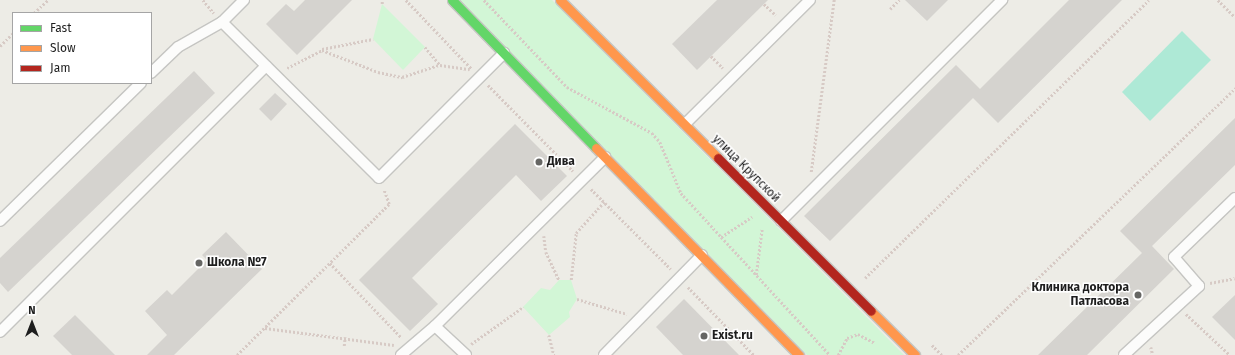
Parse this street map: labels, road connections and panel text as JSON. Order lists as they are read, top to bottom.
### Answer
{
  "streets": {
    "street": ["улица Крупской"]
  },
  "places": [
    "Дива",
    "Школа №7",
    "Клиника доктора Патласова",
    "Exist.ru"
  ],
  "legend": ["Fast", "Slow", "Jam"],
  "north": "top"
}
